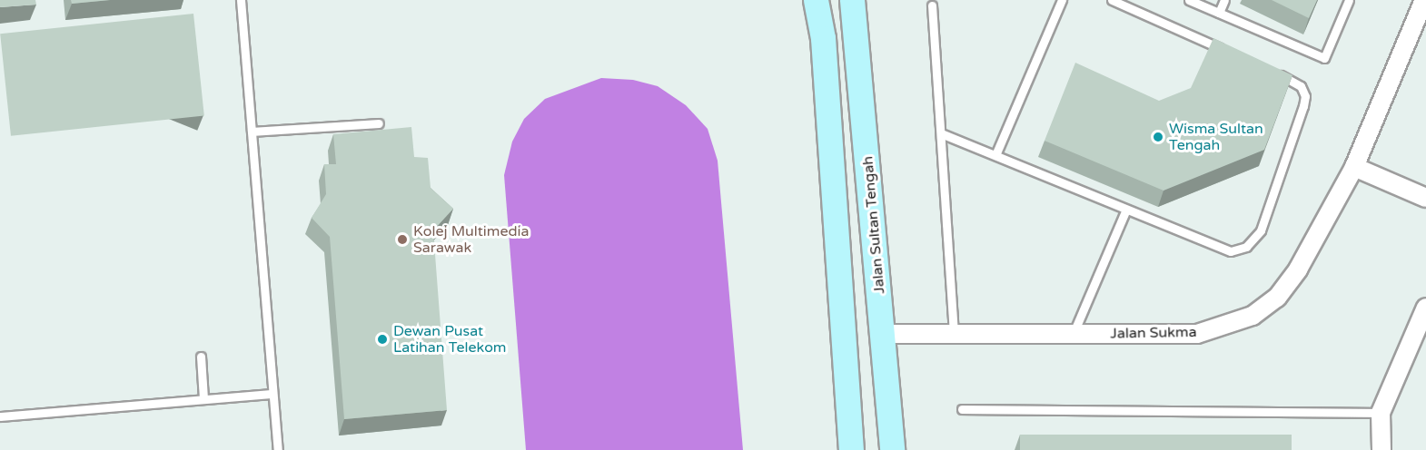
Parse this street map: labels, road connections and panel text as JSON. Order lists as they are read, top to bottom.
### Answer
{
  "streets": {
    "main road": ["Jalan Sultan Tengah"],
    "street": ["Jalan Sukma"]
  },
  "crossings": [
    ["Jalan Sultan Tengah", "Jalan Sukma"]
  ],
  "places": ["Wisma Sultan Tengah", "Kolej Multimedia Sarawak", "Dewan Pusat Latihan Telekom"]
}
